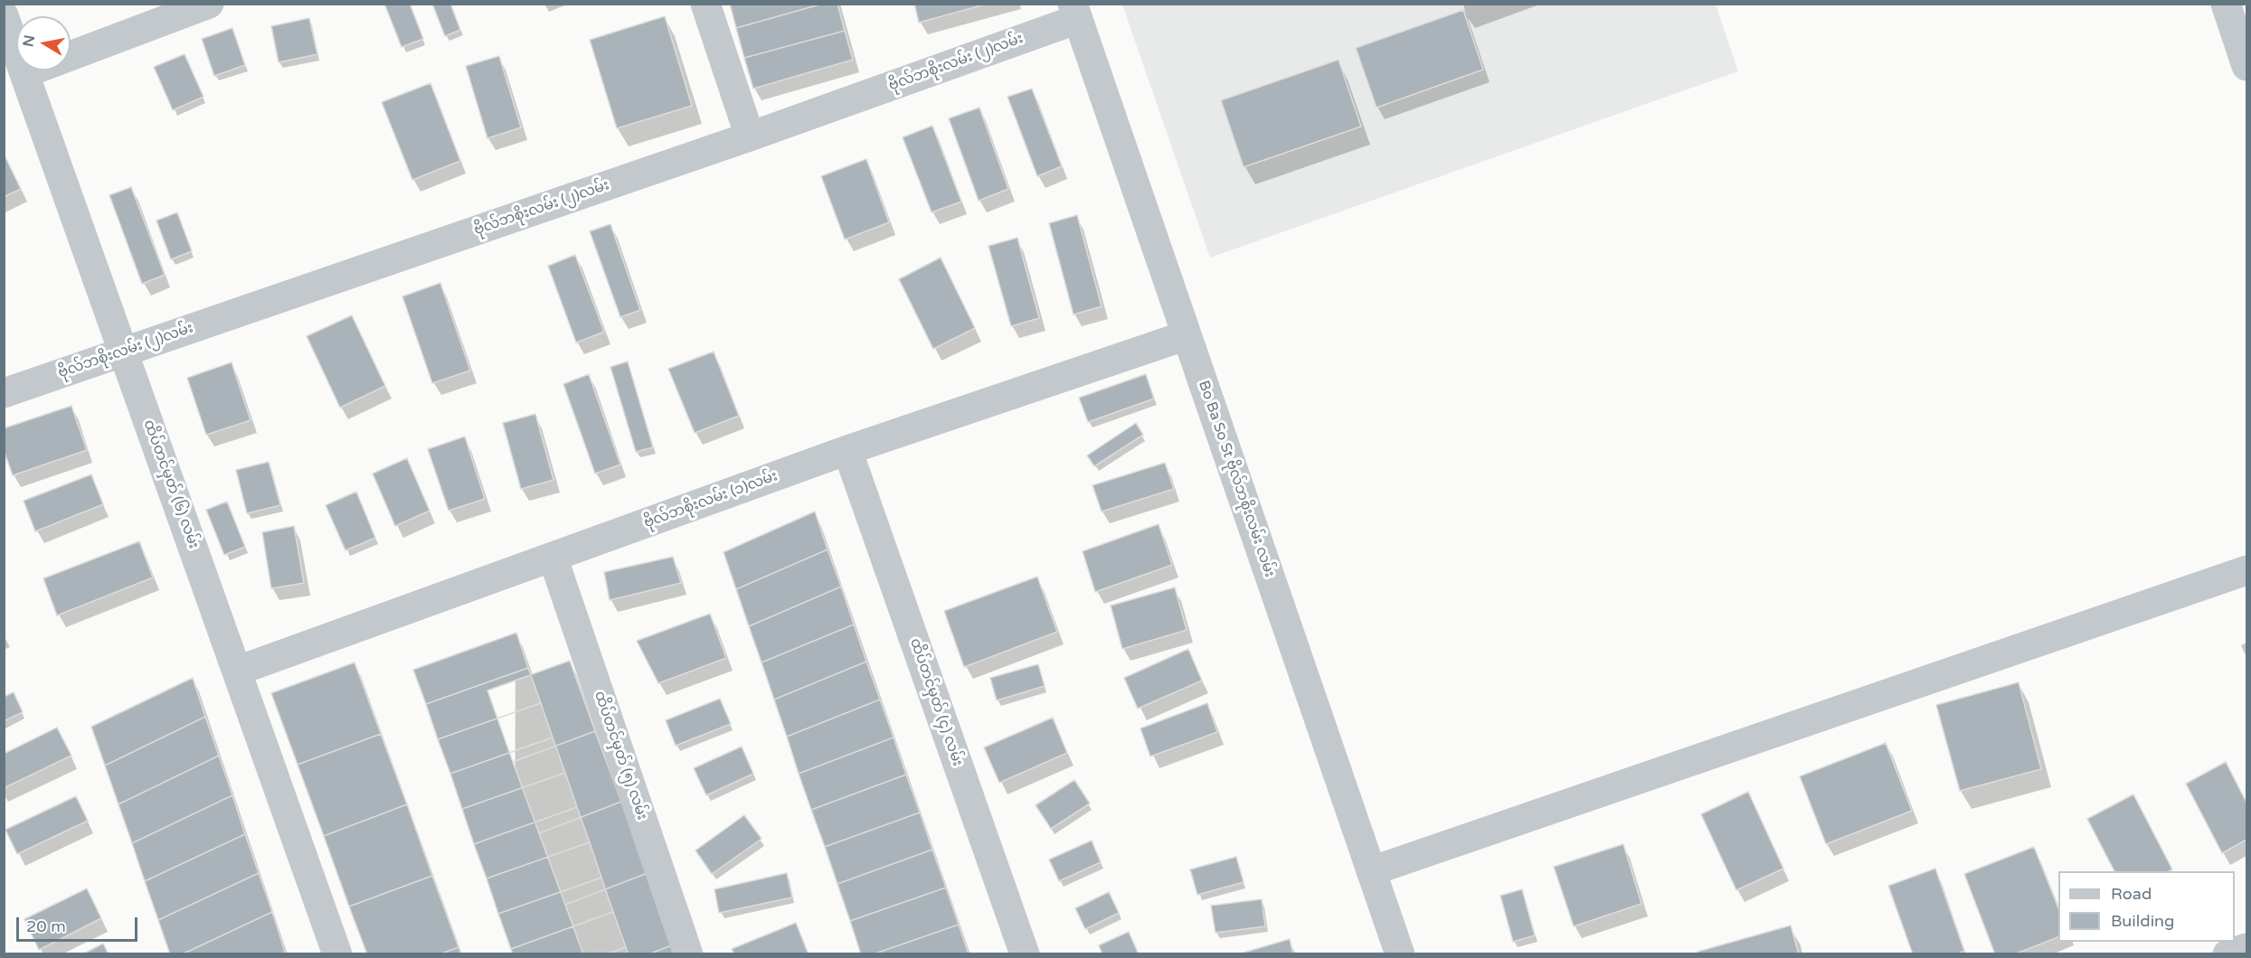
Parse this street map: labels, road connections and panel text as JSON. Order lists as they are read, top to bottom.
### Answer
{
  "streets": {
    "street": [
      "ဗိုလ်ဘစိုးလမ်း (၂)လမ်း",
      "Bo Ba So St ဗိုလ်ဘစိုးလမ်း လမ်း",
      "ထိပ်တင်မှတ် (၆) လမ်း",
      "ဗိုလ်ဘစိုးလမ်း (၁)လမ်း",
      "ထိပ်တင်မှတ် (၄) လမ်း",
      "ထိပ်တင်မှတ် (၅) လမ်း"
    ]
  },
  "crossings": [
    ["ဗိုလ်ဘစိုးလမ်း (၂)လမ်း", "Bo Ba So St ဗိုလ်ဘစိုးလမ်း လမ်း"],
    ["ဗိုလ်ဘစိုးလမ်း (၂)လမ်း", "ထိပ်တင်မှတ် (၆) လမ်း"],
    ["Bo Ba So St ဗိုလ်ဘစိုးလမ်း လမ်း", "ဗိုလ်ဘစိုးလမ်း (၁)လမ်း"],
    ["ထိပ်တင်မှတ် (၆) လမ်း", "ဗိုလ်ဘစိုးလမ်း (၁)လမ်း"],
    ["ဗိုလ်ဘစိုးလမ်း (၁)လမ်း", "ထိပ်တင်မှတ် (၄) လမ်း"],
    ["ဗိုလ်ဘစိုးလမ်း (၁)လမ်း", "ထိပ်တင်မှတ် (၅) လမ်း"]
  ],
  "legend": ["Road", "Building"],
  "scale_bar": "20 m",
  "north": "left"
}
